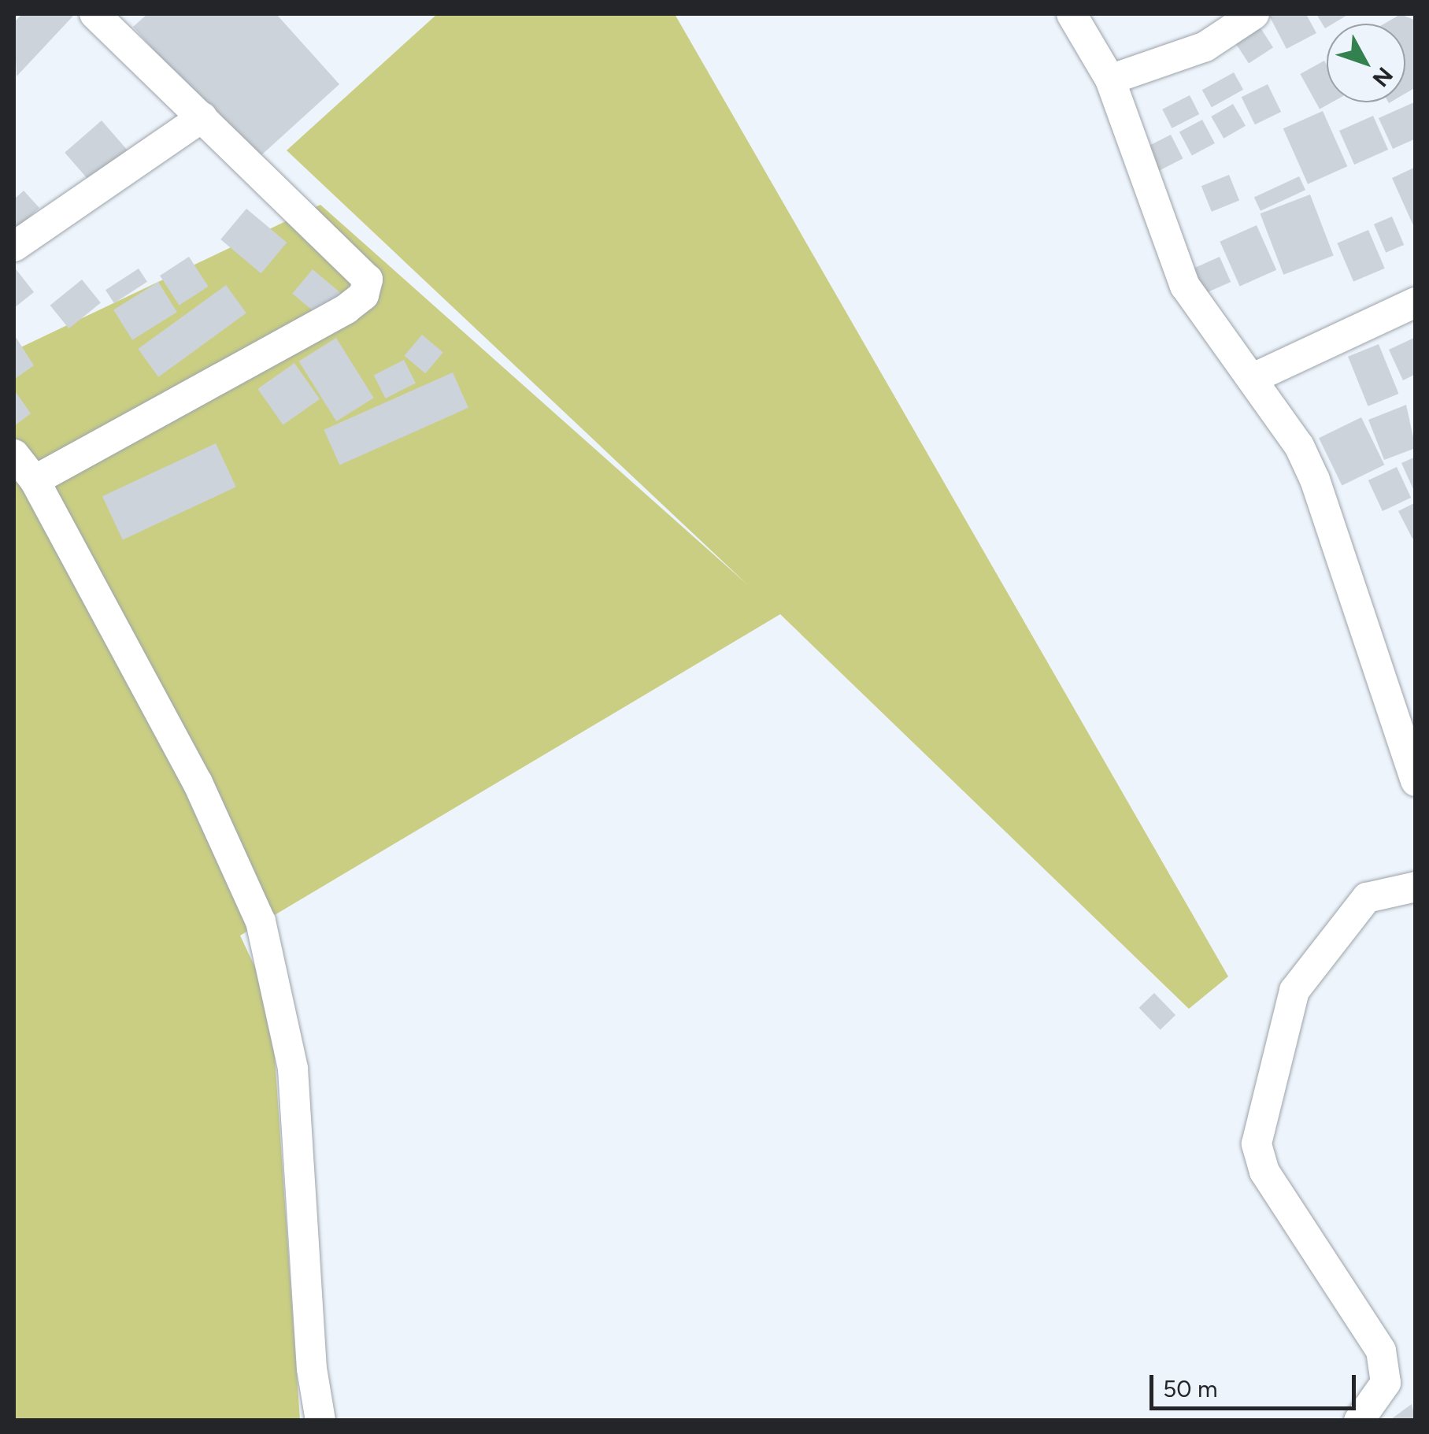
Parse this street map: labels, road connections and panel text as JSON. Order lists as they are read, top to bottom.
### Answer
{
  "scale_bar": "50 m",
  "north": "bottom right"
}
